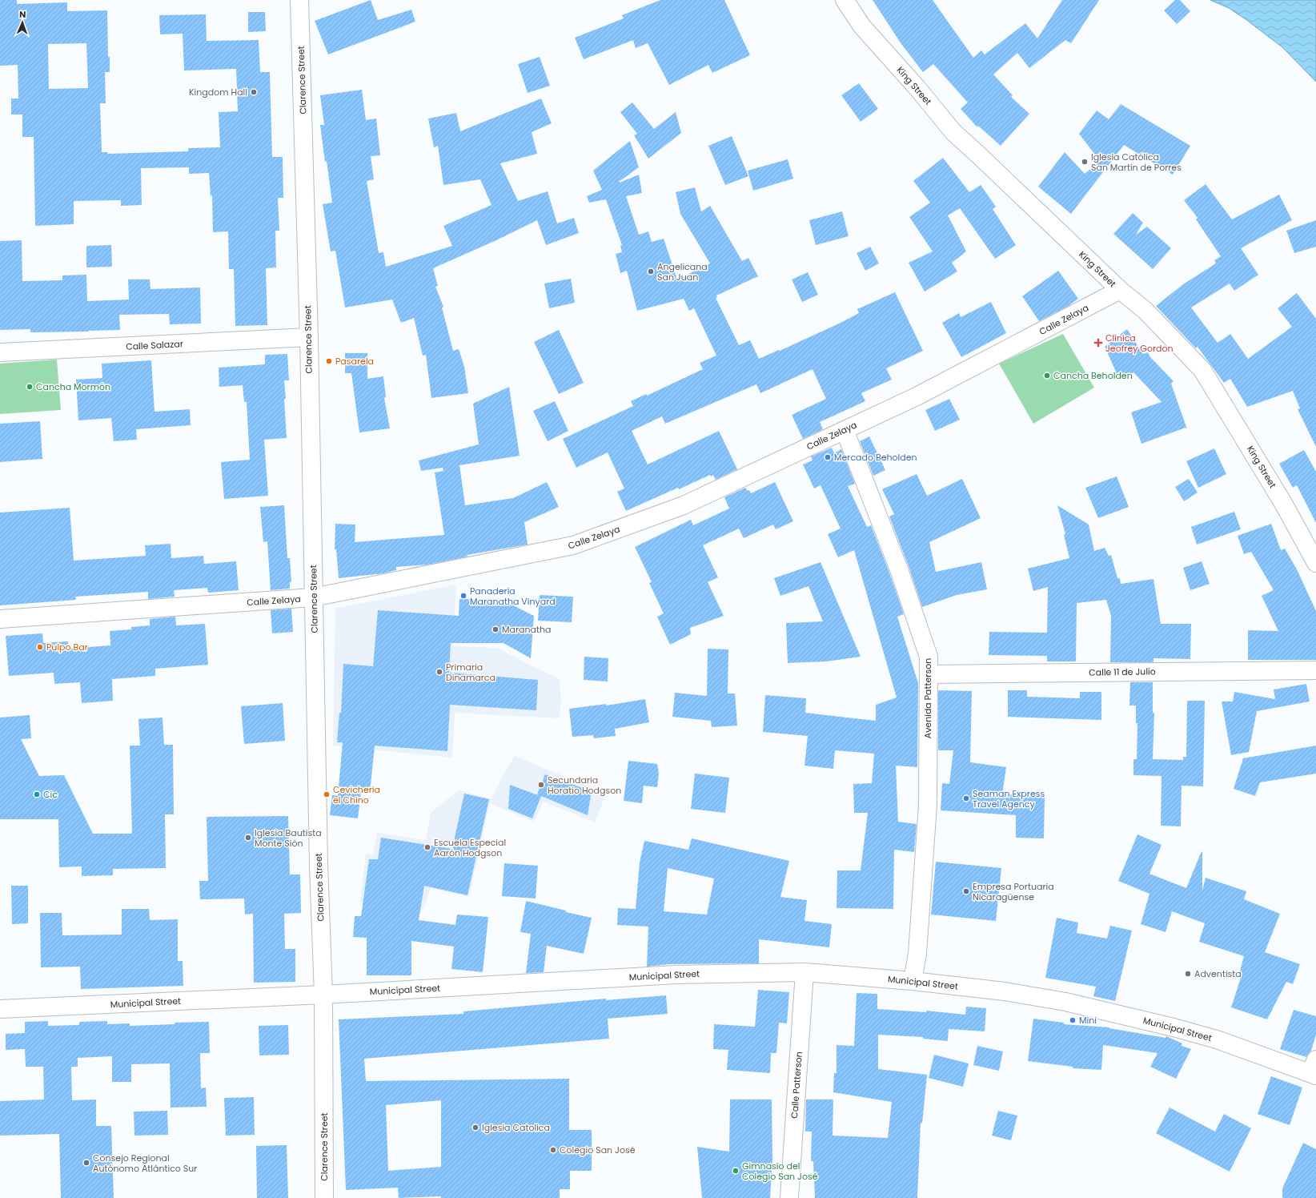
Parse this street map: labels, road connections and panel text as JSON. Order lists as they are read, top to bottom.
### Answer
{
  "streets": {
    "street": [
      "Clarence Street",
      "King Street",
      "Calle Zelaya",
      "Calle Salazar",
      "Calle 11 de Julio",
      "Avenida Patterson",
      "Municipal Street",
      "Calle Patterson"
    ]
  },
  "crossings": [
    ["Clarence Street", "Calle Zelaya"],
    ["Clarence Street", "Calle Salazar"],
    ["Clarence Street", "Municipal Street"],
    ["King Street", "Calle Zelaya"],
    ["Calle Zelaya", "Avenida Patterson"],
    ["Calle 11 de Julio", "Avenida Patterson"],
    ["Avenida Patterson", "Municipal Street"],
    ["Municipal Street", "Calle Patterson"]
  ],
  "places": {
    "other": [
      "Kingdom Hall",
      "Iglesia Católica San Martín de Porres",
      "Angelicana San Juan",
      "Pasarela",
      "Cancha Beholden",
      "Cancha Mormón",
      "Mercado Beholden",
      "Panadería Maranatha Vinyard",
      "Maranatha",
      "Pulpo Bar",
      "Primaria Dinamarca",
      "Secundaria Horatio Hodgson",
      "Cic",
      "Cevicheria el Chino",
      "Seaman Express Travel Agency",
      "Iglesia Bautista Monte Sión",
      "Escuela Especial Aarón Hodgson",
      "Empresa Portuaria Nicaragüense",
      "Adventista",
      "Mini",
      "Iglesia Catolica",
      "Colegio San José",
      "Consejo Regional Autónomo Atlántico Sur",
      "Gimnasio del Colegio San José"
    ],
    "health": ["Clínica Jeofrey Gordon"]
  },
  "north": "top"
}
